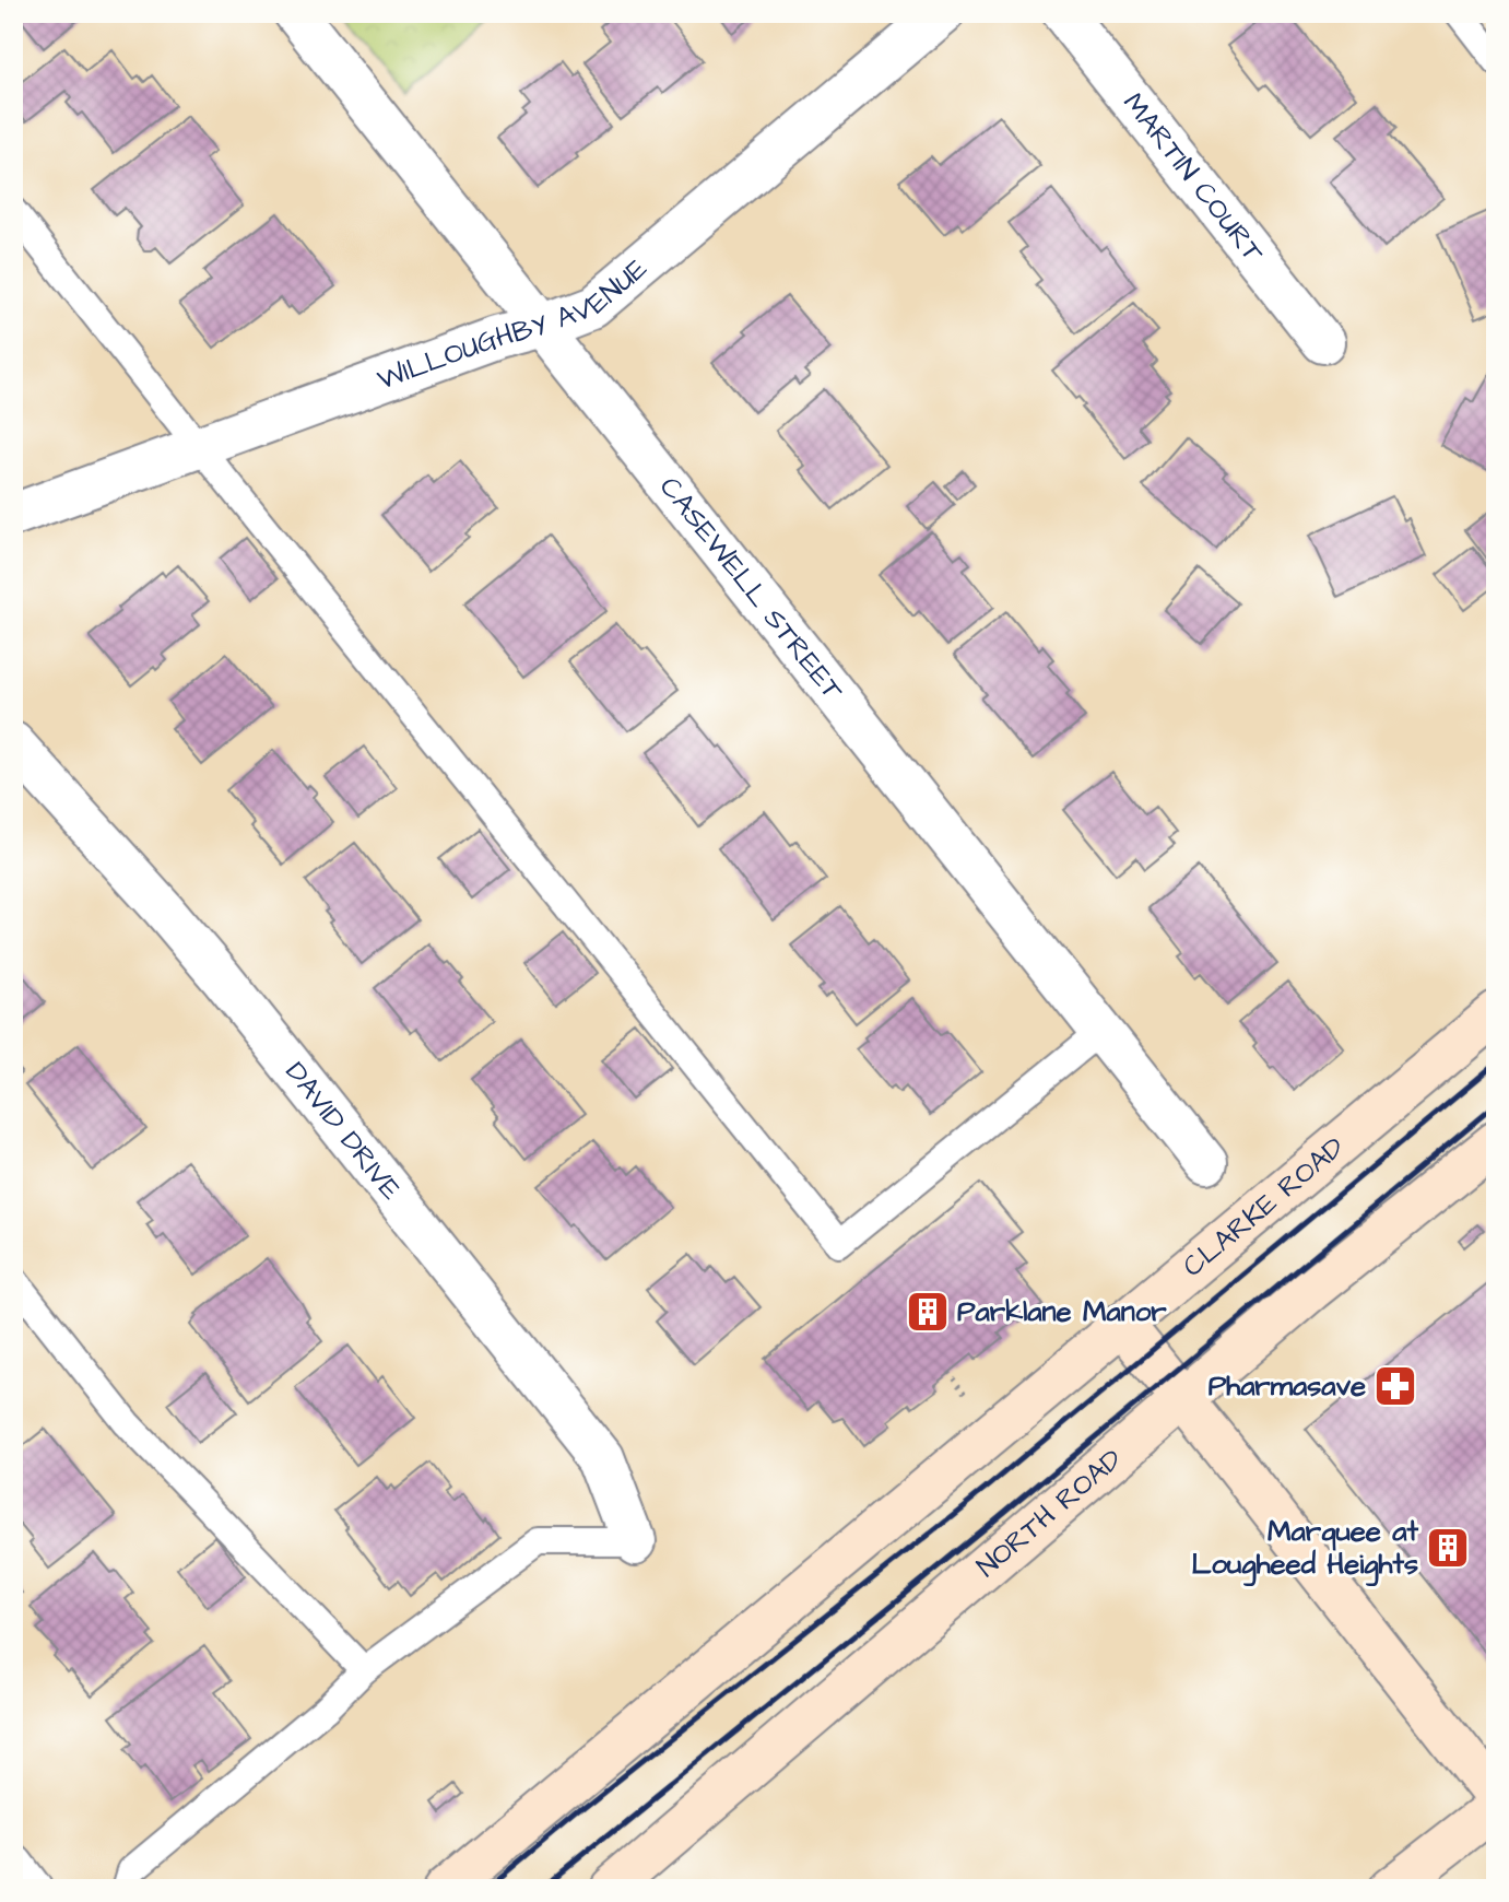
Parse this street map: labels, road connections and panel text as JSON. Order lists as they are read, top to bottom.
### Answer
{
  "streets": {
    "main road": ["CLARKE ROAD", "NORTH ROAD"],
    "street": [
      "MARTIN COURT",
      "WILLOUGHBY AVENUE",
      "CASEWELL STREET",
      "DAVID DRIVE"
    ]
  },
  "crossings": [
    ["WILLOUGHBY AVENUE", "CASEWELL STREET"]
  ],
  "places": {
    "building": ["Parklane Manor", "Marquee at Lougheed Heights"],
    "pharmacy": ["Pharmasave"]
  }
}
